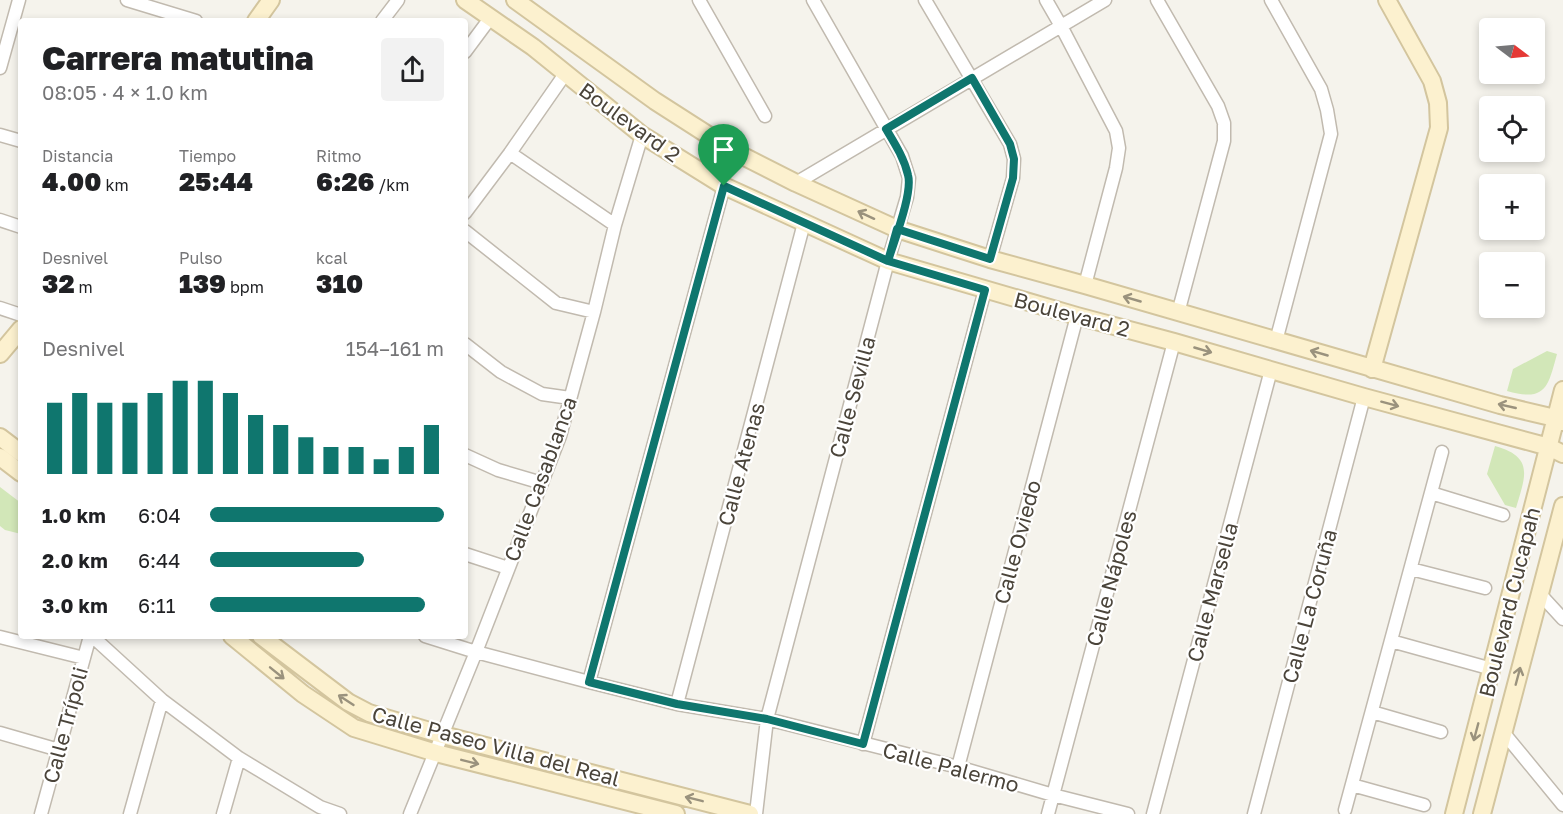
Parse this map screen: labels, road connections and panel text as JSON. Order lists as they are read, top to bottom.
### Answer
{
  "streets": {
    "main road": ["Boulevard 2", "Boulevard Cucapah", "Calle Paseo Villa del Real"],
    "street": [
      "Calle Sevilla",
      "Calle Atenas",
      "Calle Casablanca",
      "Calle Oviedo",
      "Calle Nápoles",
      "Calle Marsella",
      "Calle La Coruña",
      "Calle Trípoli",
      "Calle Palermo"
    ]
  },
  "crossings": [
    ["Boulevard 2", "Calle Sevilla"],
    ["Boulevard 2", "Calle Atenas"],
    ["Boulevard 2", "Calle Casablanca"],
    ["Boulevard 2", "Calle Oviedo"],
    ["Boulevard 2", "Calle Nápoles"],
    ["Boulevard 2", "Calle Marsella"],
    ["Boulevard 2", "Boulevard Cucapah"],
    ["Boulevard 2", "Calle La Coruña"],
    ["Calle Sevilla", "Calle Palermo"],
    ["Calle Atenas", "Calle Palermo"],
    ["Calle Casablanca", "Calle Paseo Villa del Real"],
    ["Calle Casablanca", "Calle Palermo"],
    ["Calle Oviedo", "Calle Palermo"],
    ["Calle Nápoles", "Calle Palermo"]
  ],
  "north": "right",
  "page": {
    "map_buttons": ["+", "−"],
    "heading": ["Carrera matutina", "08:05 · 4 × 1.0 km"],
    "stats": [
      ["Distancia", "4.00 km"],
      ["Tiempo", "25:44"],
      ["Ritmo", "6:26 /km"],
      ["Desnivel", "32 m"],
      ["Pulso", "139 bpm"],
      ["kcal", "310"]
    ],
    "chart": ["Desnivel", "154–161 m"],
    "list": [
      {
        "name": "1.0 km",
        "note": "6:04"
      },
      {
        "name": "2.0 km",
        "note": "6:44"
      },
      {
        "name": "3.0 km",
        "note": "6:11"
      }
    ]
  }
}
